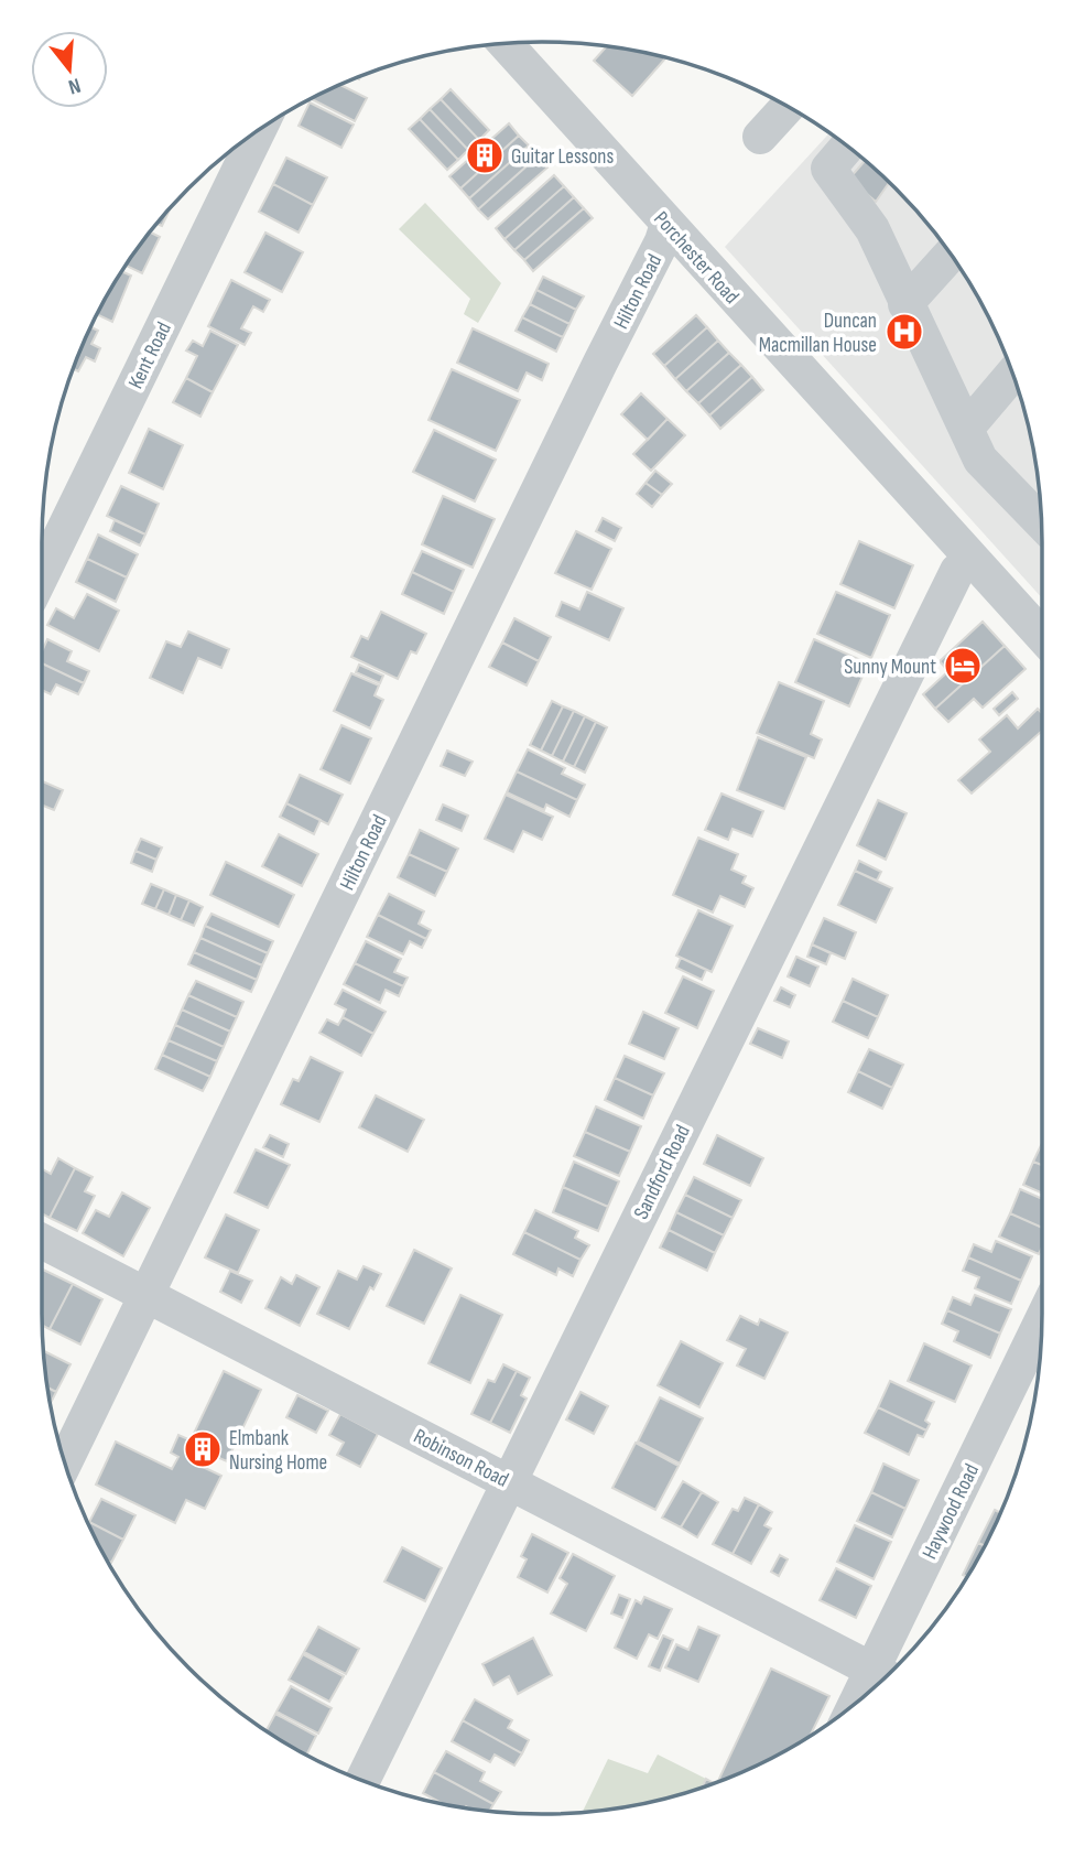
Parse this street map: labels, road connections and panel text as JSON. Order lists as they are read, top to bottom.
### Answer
{
  "streets": {
    "street": [
      "Porchester Road",
      "Hilton Road",
      "Kent Road",
      "Sandford Road",
      "Robinson Road",
      "Haywood Road"
    ]
  },
  "crossings": [
    ["Porchester Road", "Hilton Road"],
    ["Porchester Road", "Sandford Road"],
    ["Hilton Road", "Robinson Road"],
    ["Sandford Road", "Robinson Road"],
    ["Robinson Road", "Haywood Road"]
  ],
  "places": {
    "building": ["Guitar Lessons", "Elmbank Nursing Home"],
    "hospital": ["Duncan Macmillan House"],
    "hotel": ["Sunny Mount"]
  },
  "north": "bottom"
}
